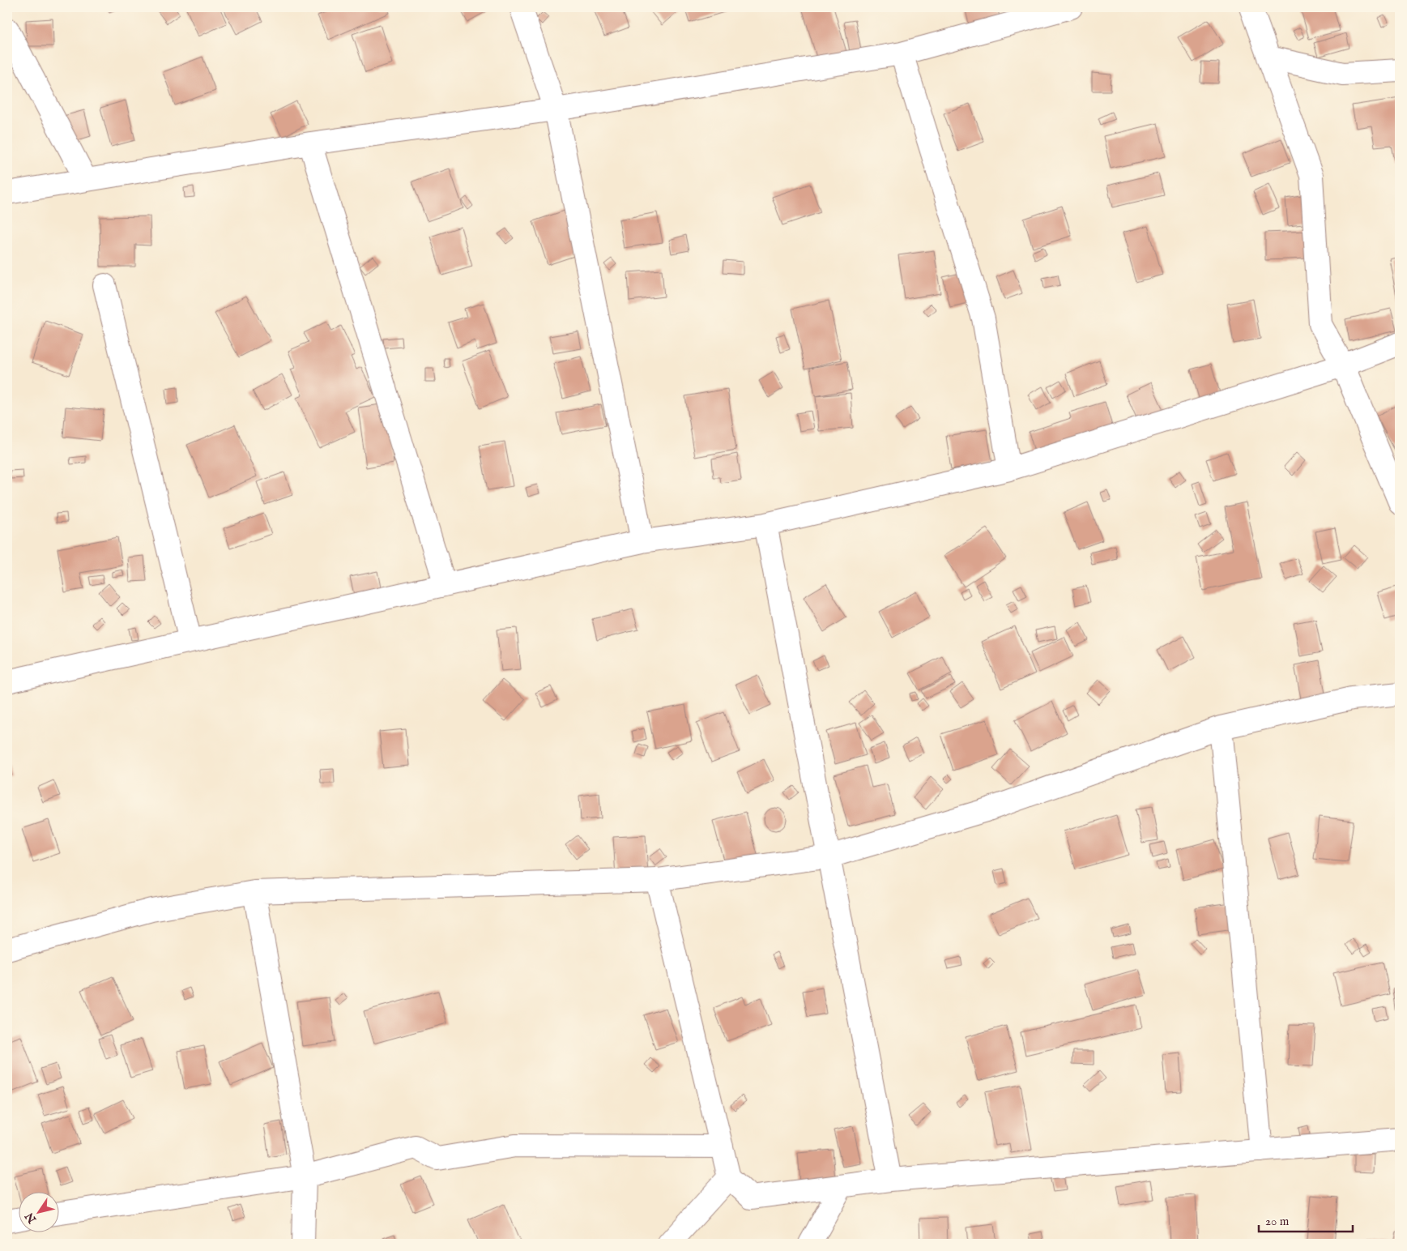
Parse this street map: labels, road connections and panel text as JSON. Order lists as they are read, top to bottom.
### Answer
{
  "scale_bar": "20 m",
  "north": "bottom left"
}
